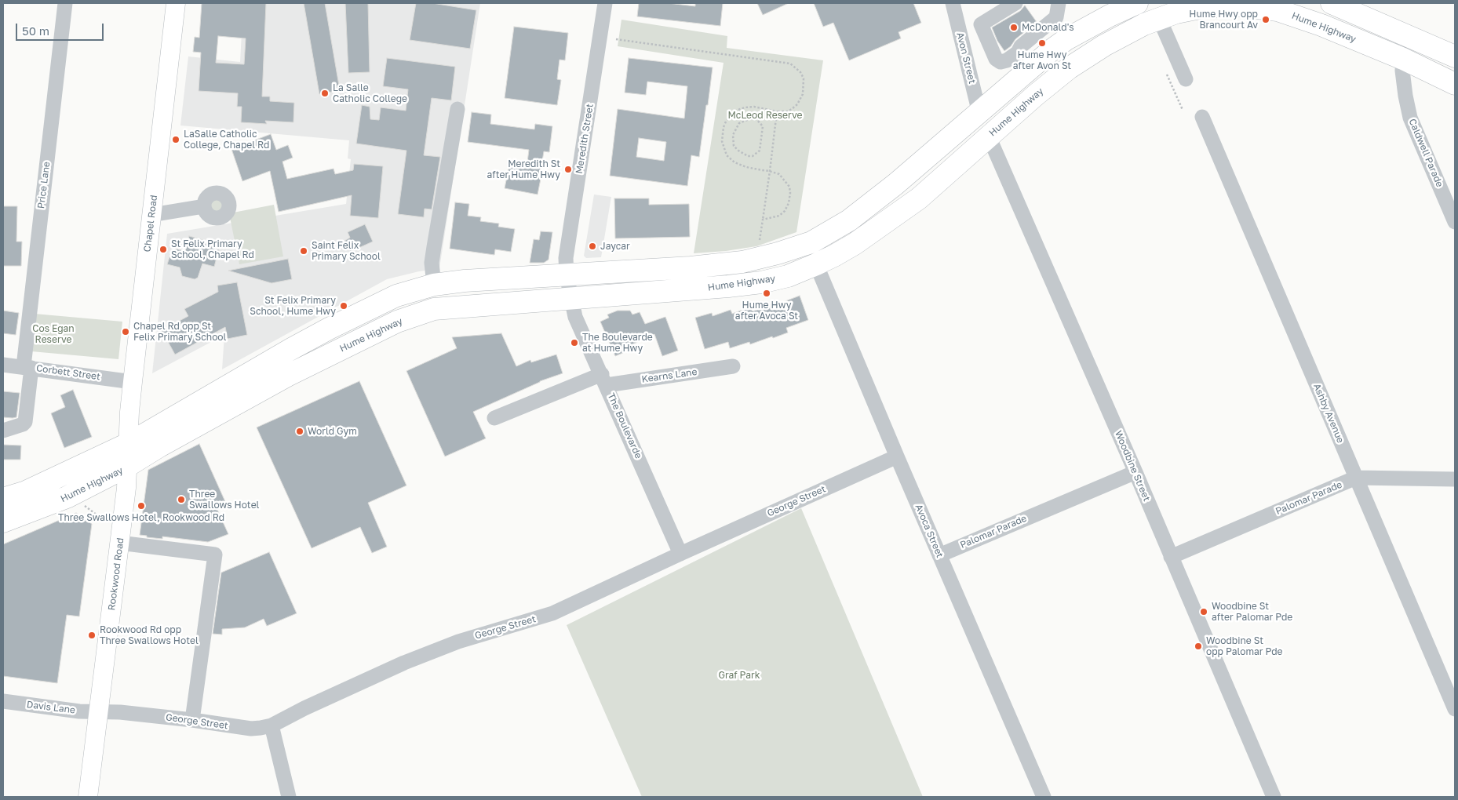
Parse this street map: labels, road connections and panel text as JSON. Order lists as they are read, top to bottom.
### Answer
{
  "streets": {
    "highway": ["Hume Highway"],
    "main road": ["Chapel Road", "Rookwood Road"],
    "street": [
      "Avon Street",
      "Meredith Street",
      "Caldwell Parade",
      "Price Lane",
      "Corbett Street",
      "Kearns Lane",
      "Ashby Avenue",
      "The Boulevarde",
      "Woodbine Street",
      "Palomar Parade",
      "George Street",
      "Avoca Street",
      "Davis Lane"
    ]
  },
  "crossings": [
    ["Hume Highway", "Avon Street"],
    ["Hume Highway", "Meredith Street"],
    ["Hume Highway", "Caldwell Parade"],
    ["Hume Highway", "Chapel Road"],
    ["Hume Highway", "The Boulevarde"],
    ["Hume Highway", "Woodbine Street"],
    ["Hume Highway", "Avoca Street"],
    ["Hume Highway", "Rookwood Road"],
    ["Meredith Street", "The Boulevarde"],
    ["Price Lane", "Corbett Street"],
    ["Chapel Road", "Corbett Street"],
    ["Chapel Road", "Rookwood Road"],
    ["Kearns Lane", "The Boulevarde"],
    ["Ashby Avenue", "Palomar Parade"],
    ["The Boulevarde", "George Street"],
    ["Woodbine Street", "Palomar Parade"],
    ["Palomar Parade", "Avoca Street"],
    ["George Street", "Avoca Street"],
    ["George Street", "Rookwood Road"],
    ["George Street", "Davis Lane"],
    ["Rookwood Road", "Davis Lane"]
  ],
  "parks": ["McLeod Reserve", "Cos Egan Reserve", "Graf Park"],
  "places": [
    "Hume Hwy opp Brancourt Av",
    "McDonald's",
    "Hume Hwy after Avon St",
    "La Salle Catholic College",
    "LaSalle Catholic College, Chapel Rd",
    "Meredith St after Hume Hwy",
    "Jaycar",
    "St Felix Primary School, Chapel Rd",
    "Saint Felix Primary School",
    "Hume Hwy after Avoca St",
    "St Felix Primary School, Hume Hwy",
    "Chapel Rd opp St Felix Primary School",
    "The Boulevarde at Hume Hwy",
    "World Gym",
    "Three Swallows Hotel",
    "Three Swallows Hotel, Rookwood Rd",
    "Woodbine St after Palomar Pde",
    "Rookwood Rd opp Three Swallows Hotel",
    "Woodbine St opp Palomar Pde"
  ],
  "scale_bar": "50 m"
}
